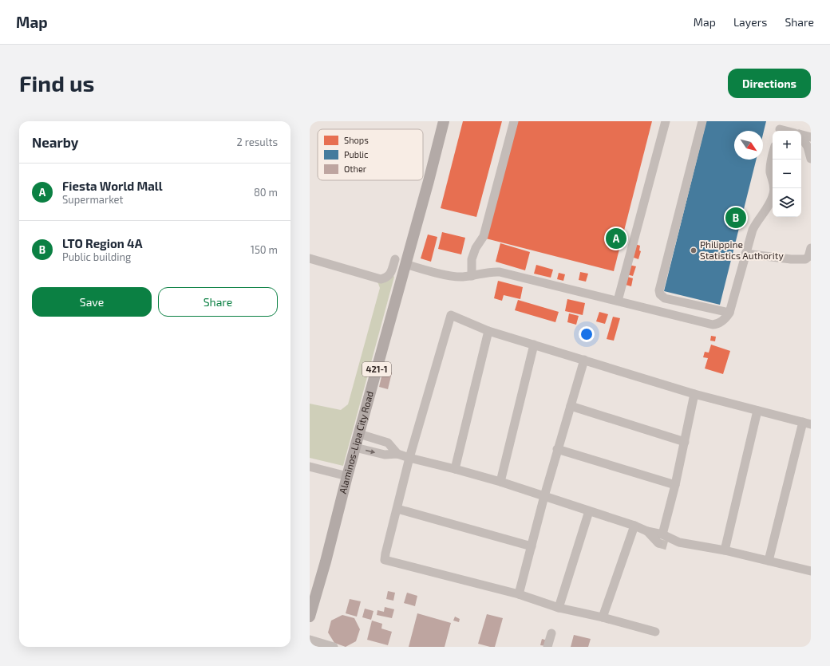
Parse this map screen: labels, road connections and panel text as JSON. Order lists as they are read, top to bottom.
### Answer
{
  "streets": {
    "main road": ["421-1", "Alaminos-Lipa City Road"]
  },
  "places": ["Philippine Statistics Authority"],
  "legend": ["Shops", "Public", "Other"],
  "north": "bottom right",
  "page": {
    "header": "Map",
    "nav": ["Map", "Layers", "Share"],
    "buttons": [
      "Directions",
      ["Save", "Share"]
    ],
    "title": "Find us",
    "heading": ["Nearby", "2 results"],
    "map_buttons": ["+", "−"],
    "list": [
      {
        "mark": "A",
        "name": "Fiesta World Mall",
        "note": "Supermarket",
        "value": "80 m"
      },
      {
        "mark": "B",
        "name": "LTO Region 4A",
        "note": "Public building",
        "value": "150 m"
      }
    ],
    "pins": ["B", "A"]
  }
}
